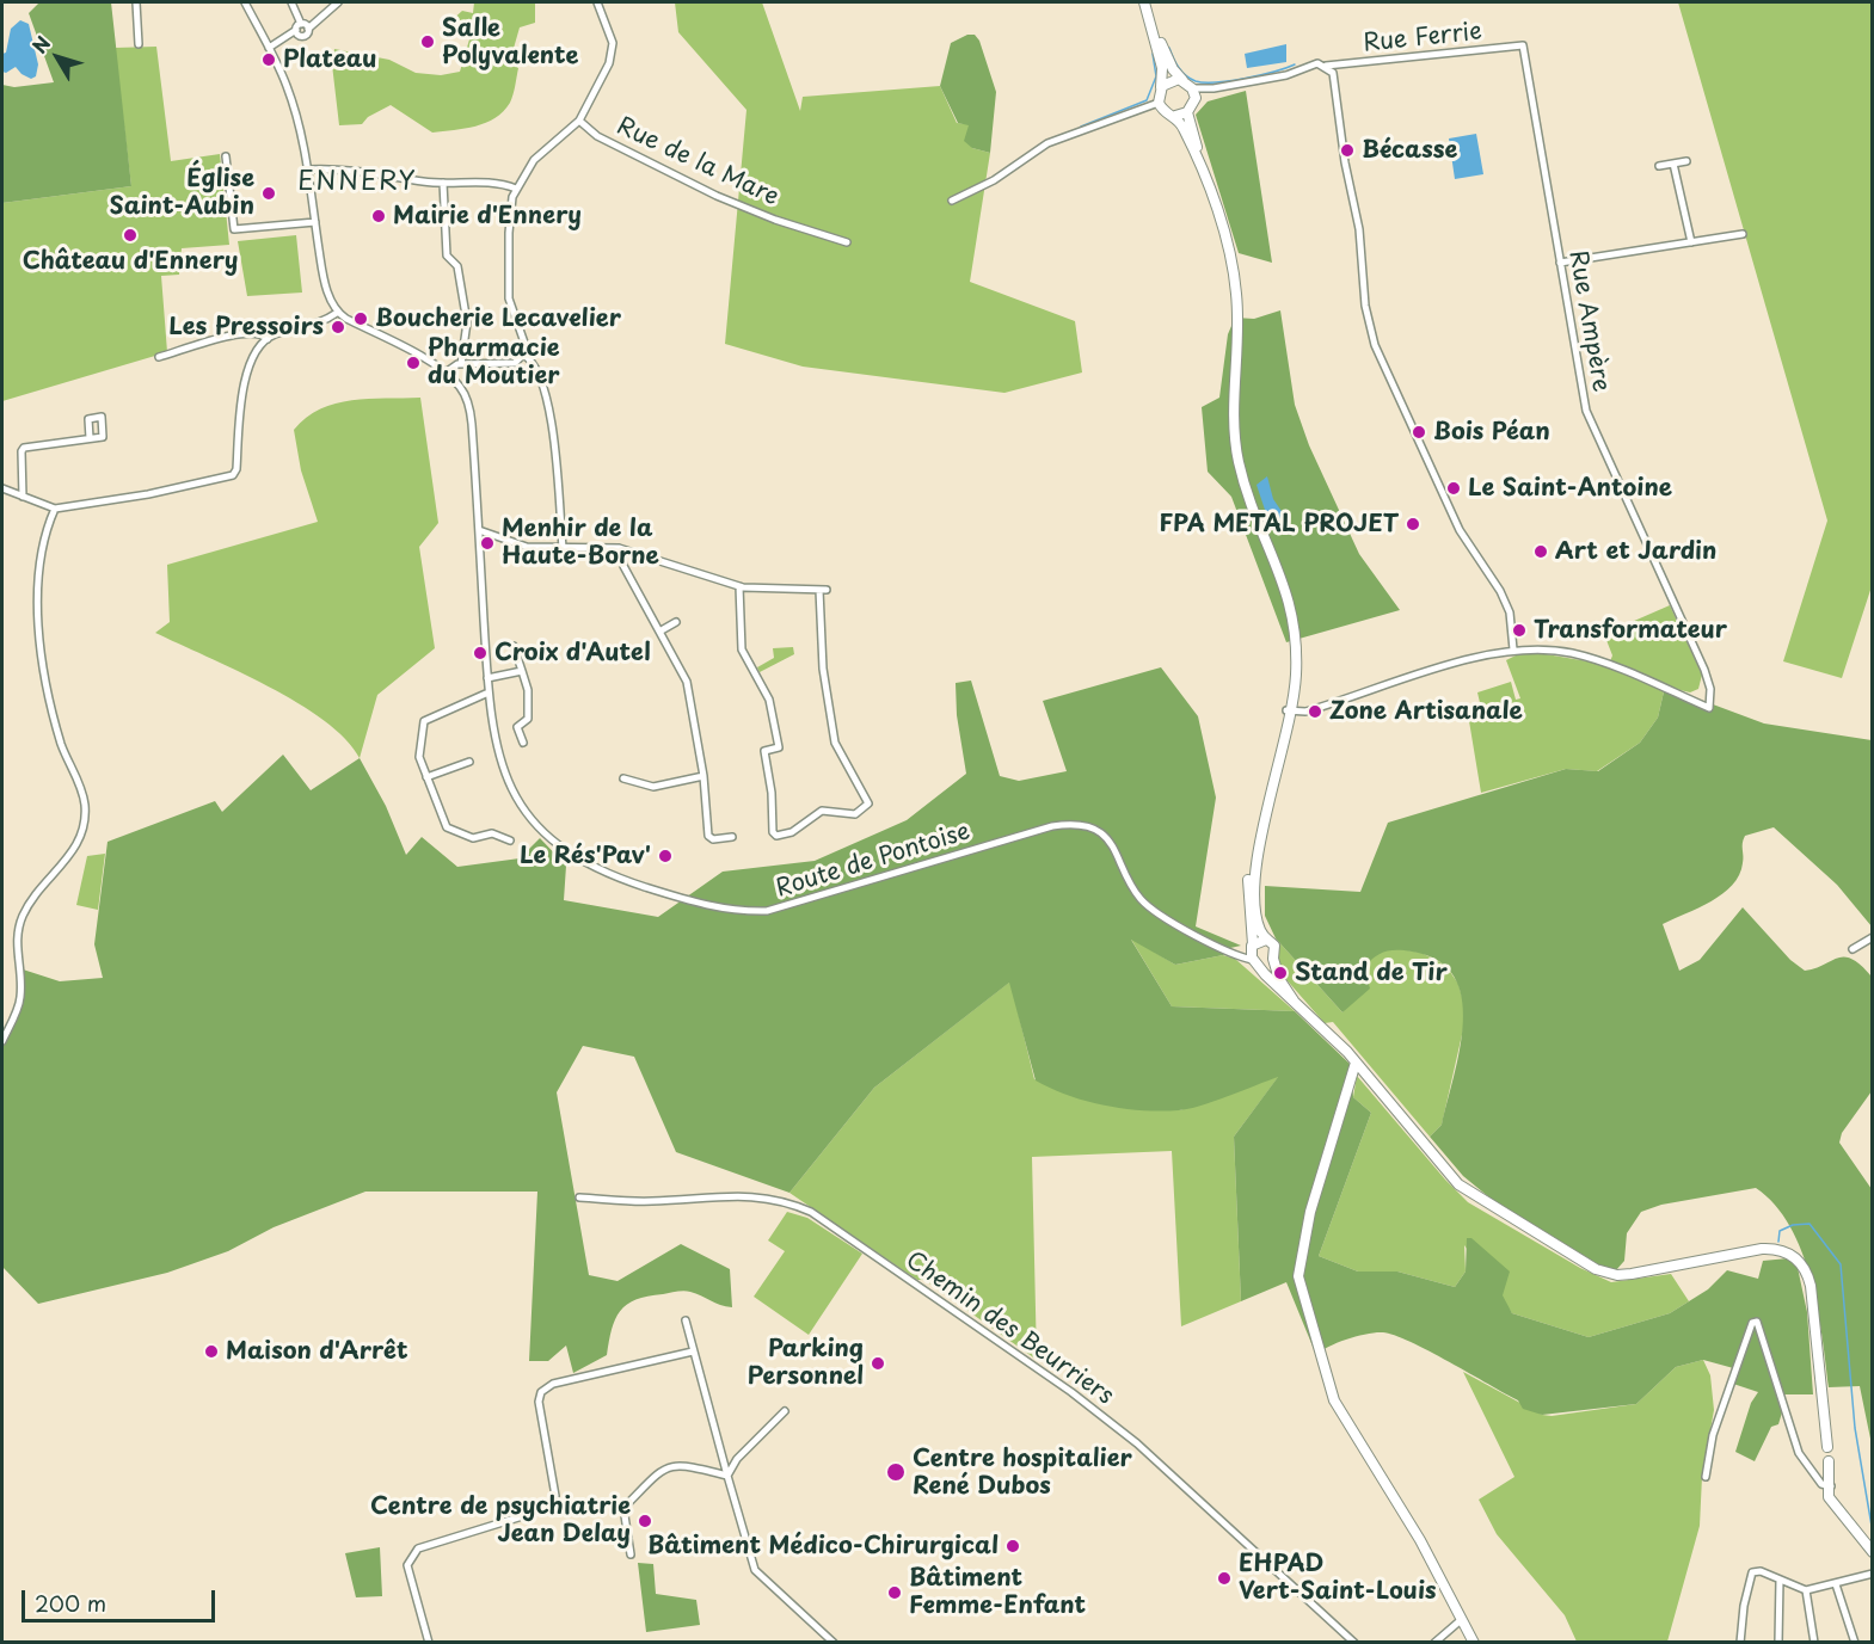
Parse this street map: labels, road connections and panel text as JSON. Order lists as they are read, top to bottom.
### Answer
{
  "streets": {
    "street": [
      "Rue Ferrie",
      "Rue de la Mare",
      "Rue Ampère",
      "Route de Pontoise",
      "Chemin des Beurriers"
    ]
  },
  "crossings": [
    ["Rue Ferrie", "Rue Ampère"]
  ],
  "districts": ["ENNERY"],
  "places": [
    "Salle Polyvalente",
    "Plateau",
    "Bécasse",
    "Église Saint-Aubin",
    "Mairie d'Ennery",
    "Château d'Ennery",
    "Boucherie Lecavelier",
    "Les Pressoirs",
    "Pharmacie du Moutier",
    "Bois Péan",
    "Le Saint-Antoine",
    "FPA METAL PROJET",
    "Menhir de la Haute-Borne",
    "Art et Jardin",
    "Transformateur",
    "Croix d'Autel",
    "Zone Artisanale",
    "Le Rés'Pav'",
    "Stand de Tir",
    "Maison d'Arrêt",
    "Parking Personnel",
    "Centre hospitalier René Dubos",
    "Centre de psychiatrie Jean Delay",
    "Bâtiment Médico-Chirurgical",
    "EHPAD Vert-Saint-Louis",
    "Bâtiment Femme-Enfant"
  ],
  "scale_bar": "200 m",
  "north": "top left"
}
